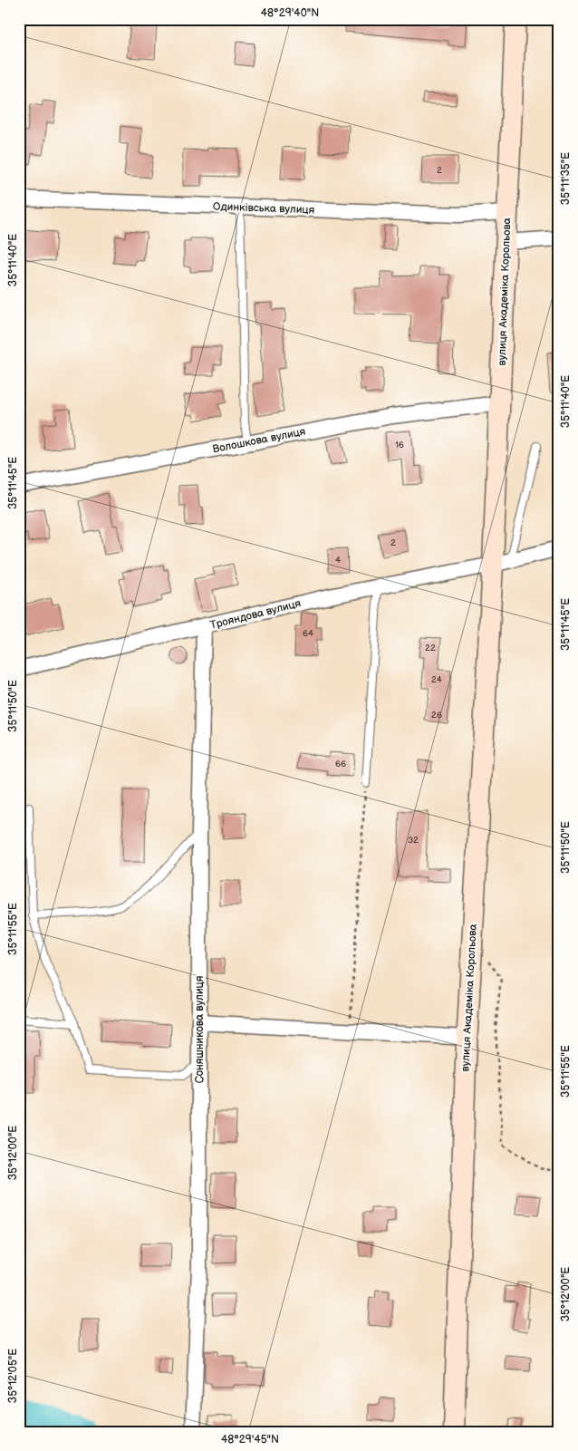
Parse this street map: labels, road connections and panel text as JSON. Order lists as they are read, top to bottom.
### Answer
{
  "streets": {
    "main road": ["вулиця Академіка Корольова"],
    "street": [
      "Одинківська вулиця",
      "Волошкова вулиця",
      "Трояндова вулиця",
      "Соняшникова вулиця"
    ]
  },
  "crossings": [
    ["Одинківська вулиця", "вулиця Академіка Корольова"],
    ["вулиця Академіка Корольова", "Волошкова вулиця"],
    ["вулиця Академіка Корольова", "Трояндова вулиця"],
    ["Трояндова вулиця", "Соняшникова вулиця"]
  ],
  "house_numbers": [
    "2",
    "16",
    "2",
    "4",
    "64",
    "22",
    "24",
    "26",
    "66",
    "32"
  ],
  "coordinates": [
    "48°29'40\"N",
    "35°11'35\"E",
    "35°11'40\"E",
    "35°11'45\"E",
    "35°11'50\"E",
    "35°11'55\"E",
    "35°12'00\"E",
    "35°12'05\"E",
    "48°29'45\"N"
  ]
}
